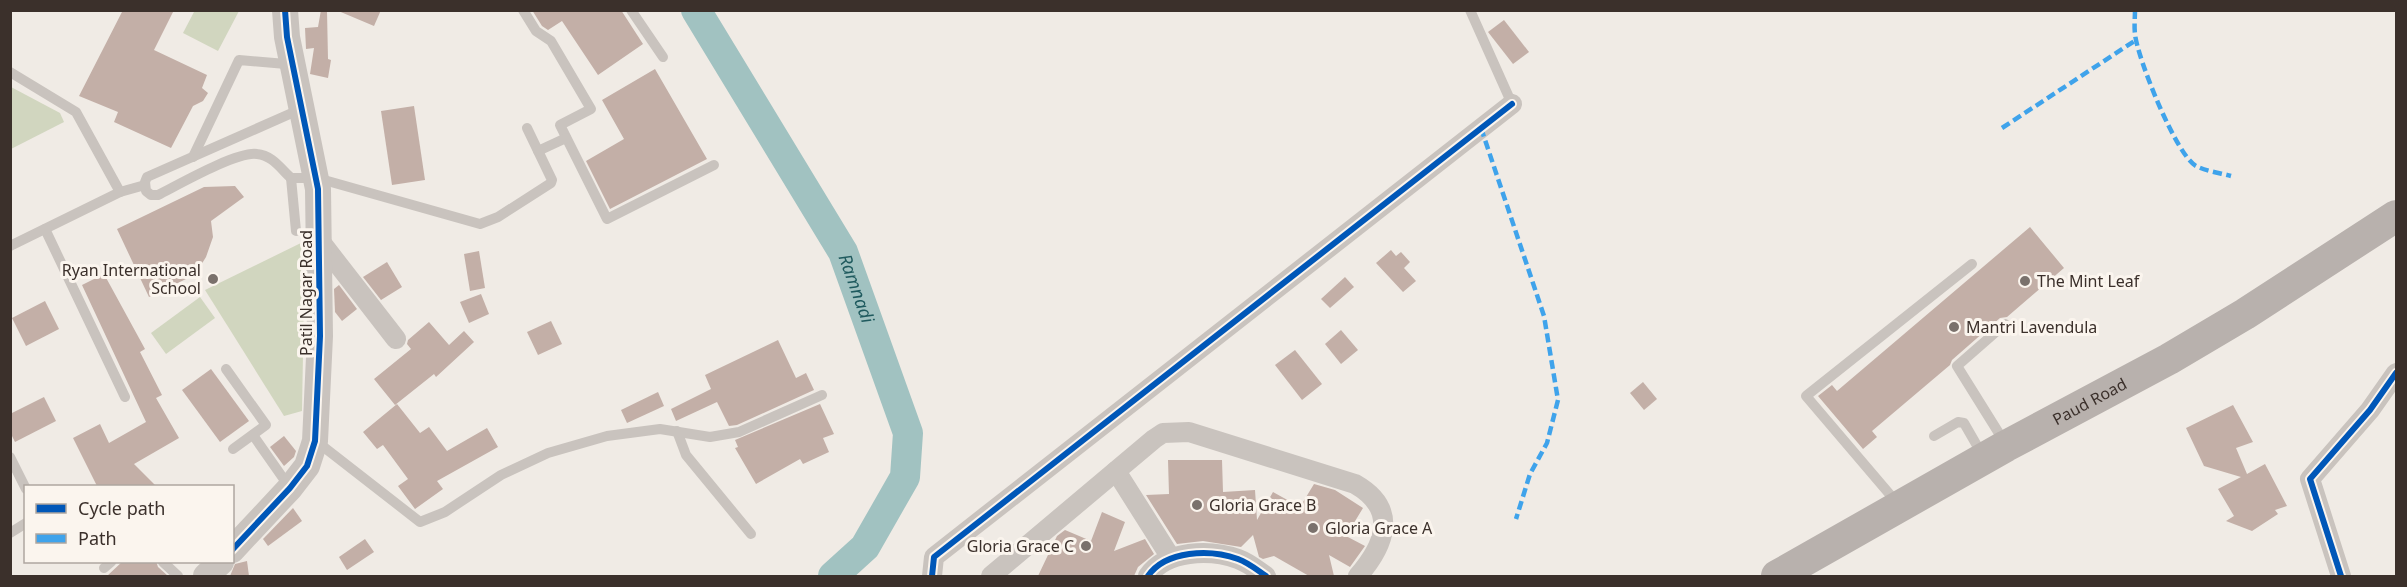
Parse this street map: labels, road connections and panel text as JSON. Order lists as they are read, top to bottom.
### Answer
{
  "streets": {
    "main road": ["Paud Road"],
    "street": ["Patil Nagar Road"]
  },
  "water": ["Ramnadi"],
  "places": [
    "Ryan International School",
    "The Mint Leaf",
    "Mantri Lavendula",
    "Gloria Grace B",
    "Gloria Grace A",
    "Gloria Grace C"
  ],
  "legend": ["Cycle path", "Path"]
}
